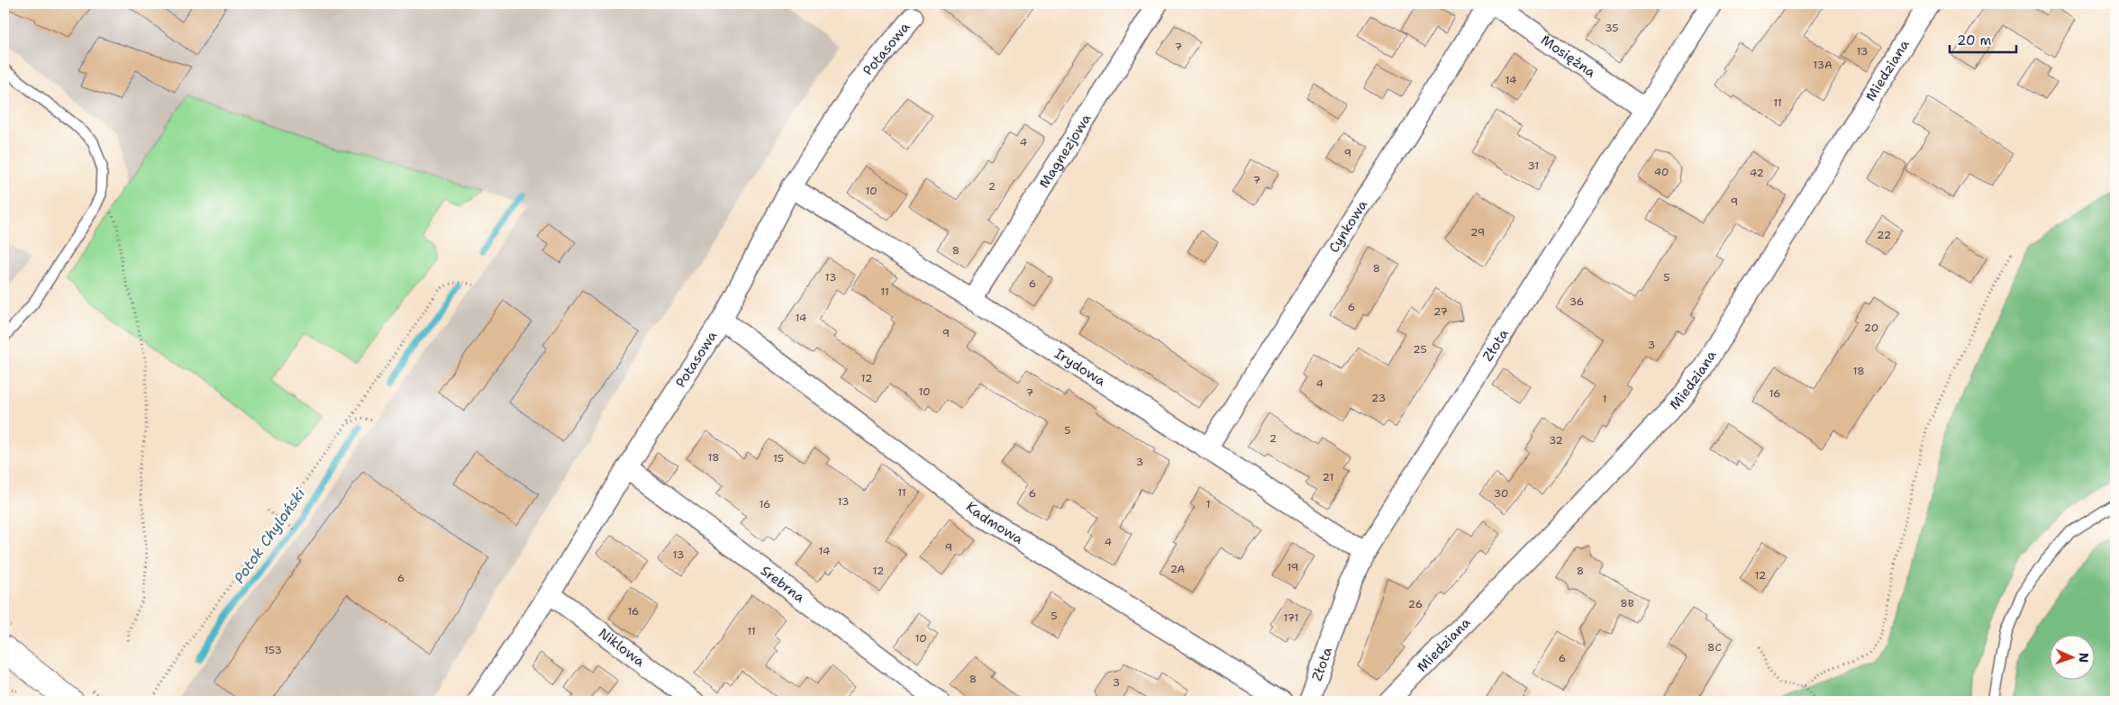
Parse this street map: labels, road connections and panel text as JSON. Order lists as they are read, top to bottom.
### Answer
{
  "streets": {
    "street": [
      "Potasowa",
      "Mosiężna",
      "Miedziana",
      "Magnezjowa",
      "Cynkowa",
      "Złota",
      "Irydowa",
      "Kadmowa",
      "Srebrna",
      "Niklowa"
    ]
  },
  "crossings": [
    ["Potasowa", "Irydowa"],
    ["Potasowa", "Kadmowa"],
    ["Potasowa", "Srebrna"],
    ["Potasowa", "Niklowa"],
    ["Mosiężna", "Złota"],
    ["Magnezjowa", "Irydowa"],
    ["Cynkowa", "Irydowa"],
    ["Złota", "Irydowa"]
  ],
  "water": ["Potok Chyloński"],
  "house_numbers": [
    "35",
    "7",
    "13",
    "13A",
    "14",
    "11",
    "4",
    "9",
    "31",
    "40",
    "42",
    "7",
    "2",
    "10",
    "9",
    "29",
    "22",
    "8",
    "8",
    "13",
    "5",
    "6",
    "11",
    "36",
    "6",
    "27",
    "14",
    "20",
    "9",
    "3",
    "25",
    "18",
    "12",
    "4",
    "10",
    "7",
    "16",
    "23",
    "1",
    "5",
    "2",
    "32",
    "18",
    "15",
    "3",
    "21",
    "11",
    "6",
    "30",
    "13",
    "16",
    "1",
    "4",
    "9",
    "14",
    "13",
    "19",
    "2A",
    "12",
    "8",
    "12",
    "6",
    "8B",
    "26",
    "16",
    "5",
    "171",
    "11",
    "10",
    "8C",
    "153",
    "6",
    "8",
    "3"
  ],
  "scale_bar": "20 m",
  "north": "right"
}
